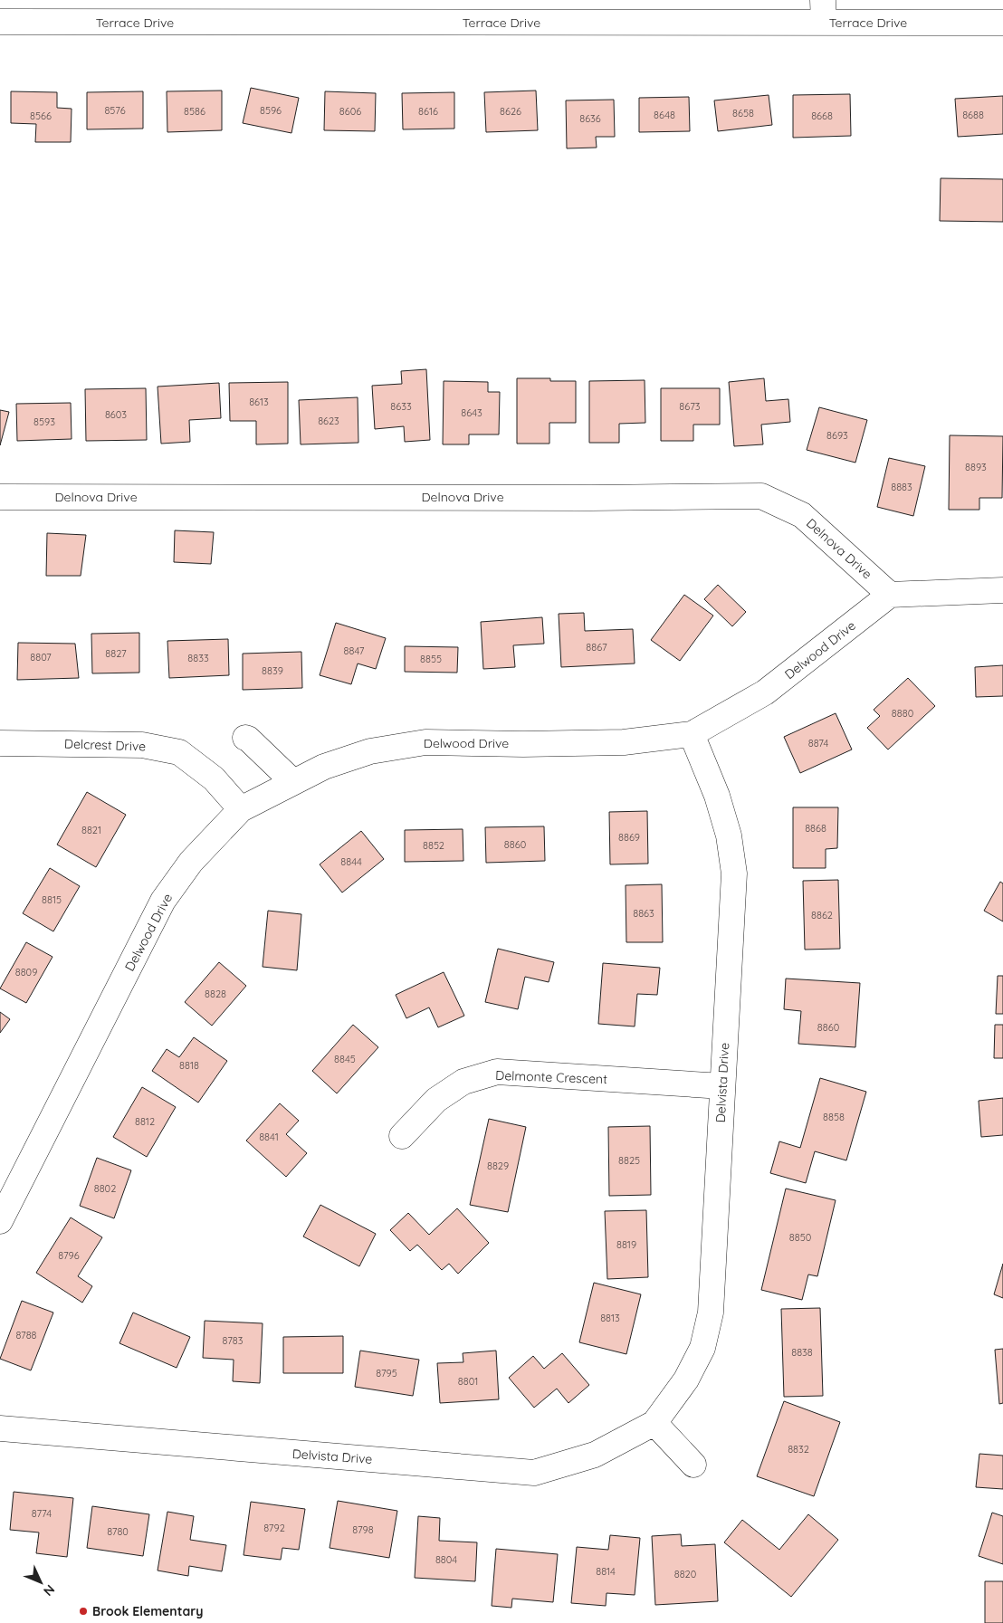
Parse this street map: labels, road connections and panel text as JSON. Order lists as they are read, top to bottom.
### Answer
{
  "streets": {
    "street": [
      "Terrace Drive",
      "Delnova Drive",
      "Delwood Drive",
      "Delcrest Drive",
      "Delmonte Crescent",
      "Delvista Drive"
    ]
  },
  "crossings": [
    ["Delnova Drive", "Delwood Drive"],
    ["Delwood Drive", "Delcrest Drive"],
    ["Delwood Drive", "Delvista Drive"],
    ["Delmonte Crescent", "Delvista Drive"]
  ],
  "places": ["Brook Elementary"],
  "house_numbers": [
    "8576",
    "8596",
    "8586",
    "8606",
    "8616",
    "8626",
    "8658",
    "8648",
    "8688",
    "8566",
    "8668",
    "8636",
    "8613",
    "8633",
    "8673",
    "8643",
    "8603",
    "8623",
    "8593",
    "8693",
    "8893",
    "8883",
    "8867",
    "8847",
    "8827",
    "8807",
    "8833",
    "8855",
    "8839",
    "8880",
    "8874",
    "8868",
    "8821",
    "8869",
    "8860",
    "8852",
    "8844",
    "8815",
    "8863",
    "8862",
    "8809",
    "8828",
    "8860",
    "8845",
    "8818",
    "8858",
    "8812",
    "8841",
    "8825",
    "8829",
    "8802",
    "8850",
    "8819",
    "8796",
    "8813",
    "8788",
    "8783",
    "8838",
    "8795",
    "8801",
    "8832",
    "8774",
    "8792",
    "8798",
    "8780",
    "8804",
    "8814",
    "8820"
  ],
  "north": "bottom right"
}
